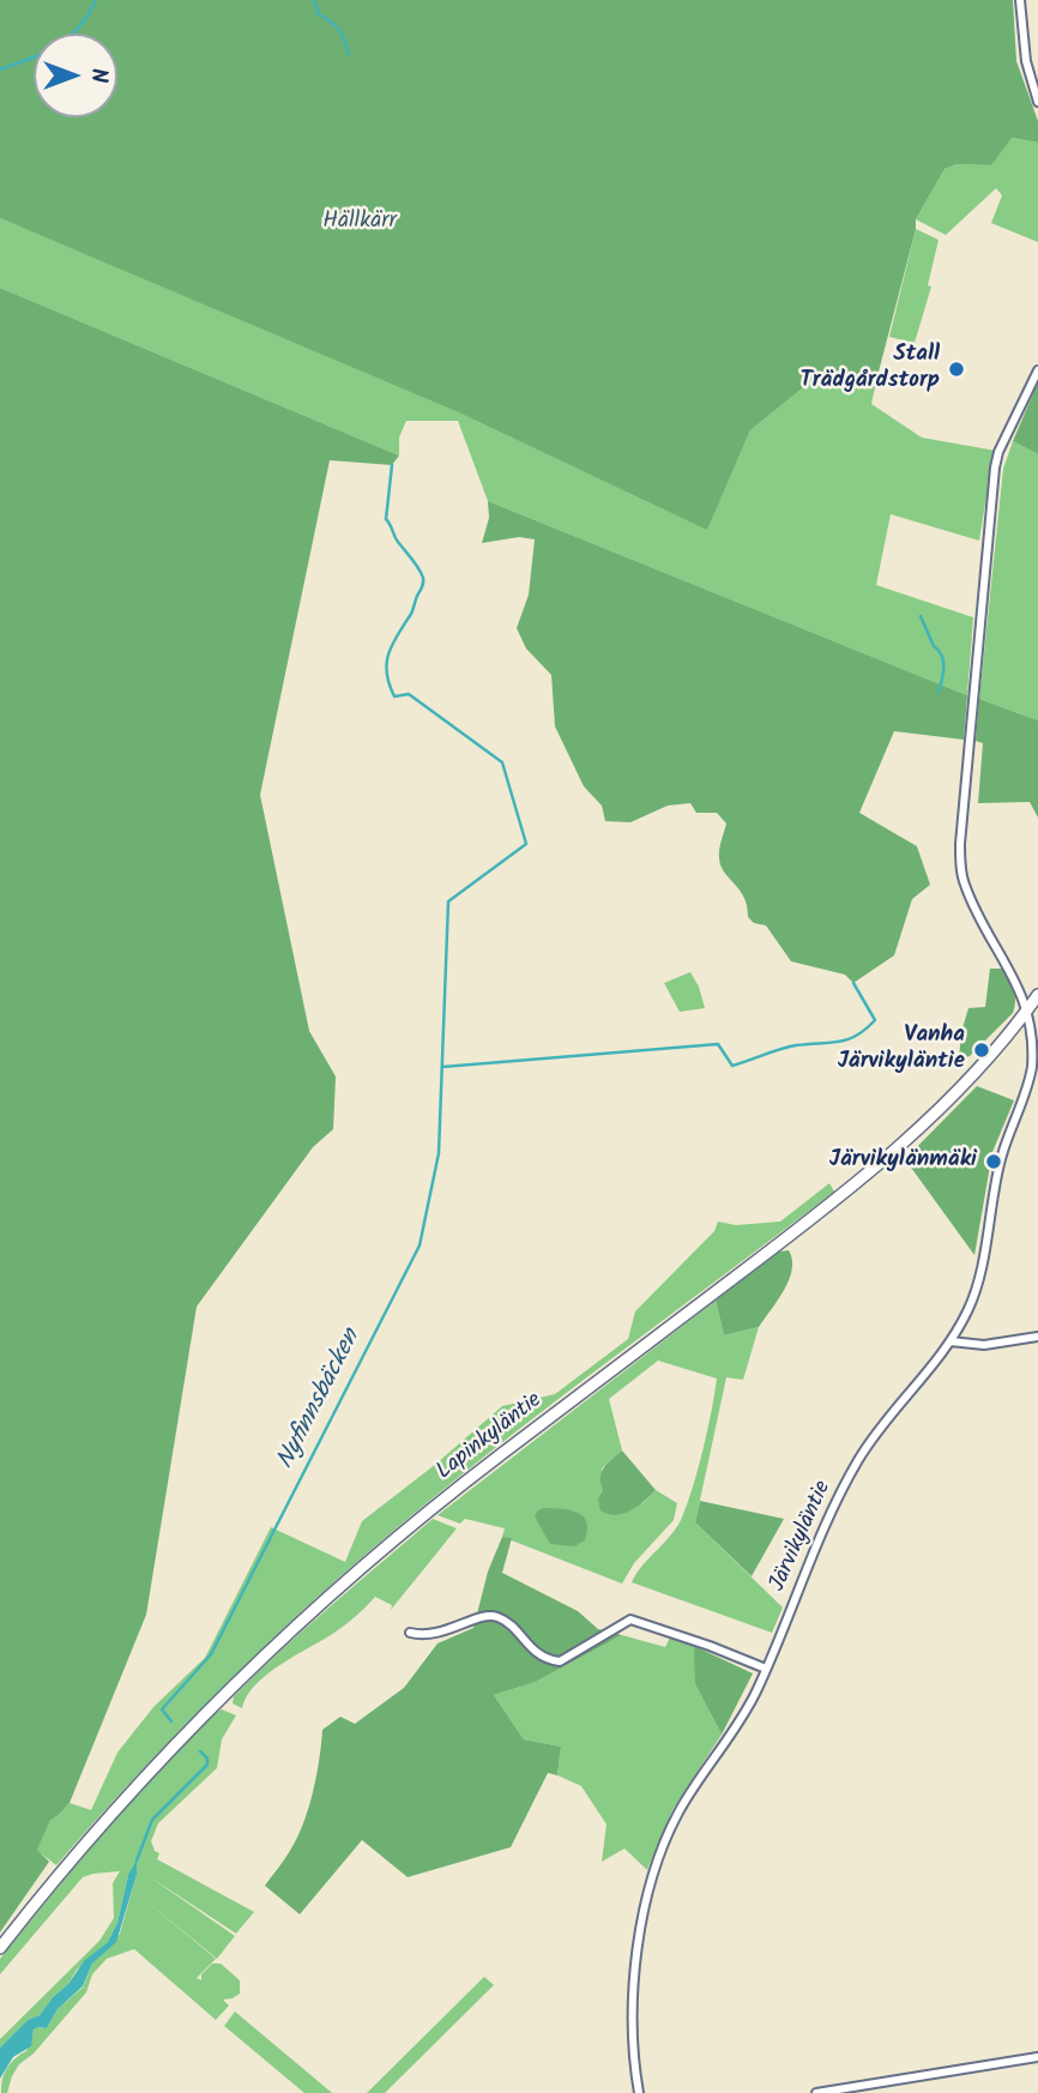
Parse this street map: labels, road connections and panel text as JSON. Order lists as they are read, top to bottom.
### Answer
{
  "streets": {
    "main road": ["Lapinkyläntie"],
    "street": ["Järvikyläntie"]
  },
  "crossings": [
    ["Lapinkyläntie", "Järvikyläntie"]
  ],
  "water": ["Nyfinnsbäcken"],
  "parks": ["Hällkärr"],
  "places": ["Stall Trädgårdstorp", "Vanha Järvikyläntie", "Järvikylänmäki"],
  "north": "right"
}
